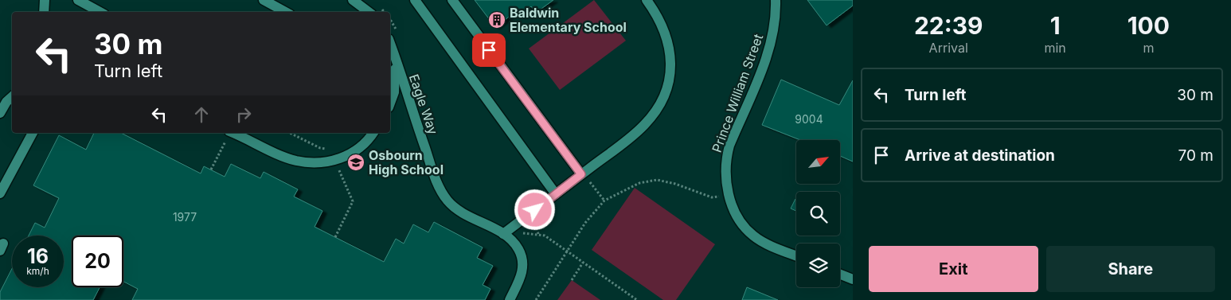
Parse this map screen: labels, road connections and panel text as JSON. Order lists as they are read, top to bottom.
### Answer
{
  "streets": {
    "street": ["Prince William Street", "Eagle Way"]
  },
  "places": {
    "building": ["Baldwin Elementary School"],
    "school or university": ["Osbourn High School"]
  },
  "house_numbers": ["9004", "1977"],
  "north": "top right",
  "page": {
    "eta": [
      "22:39",
      "Arrival",
      "1",
      "min",
      "100",
      "m"
    ],
    "turn": ["30 m", "Turn left"],
    "list": [
      {
        "name": "Turn left",
        "value": "30 m"
      },
      {
        "name": "Arrive at destination",
        "value": "70 m"
      }
    ],
    "speed": "16 km/h",
    "limit": "20",
    "buttons": ["Exit", "Share"]
  }
}
